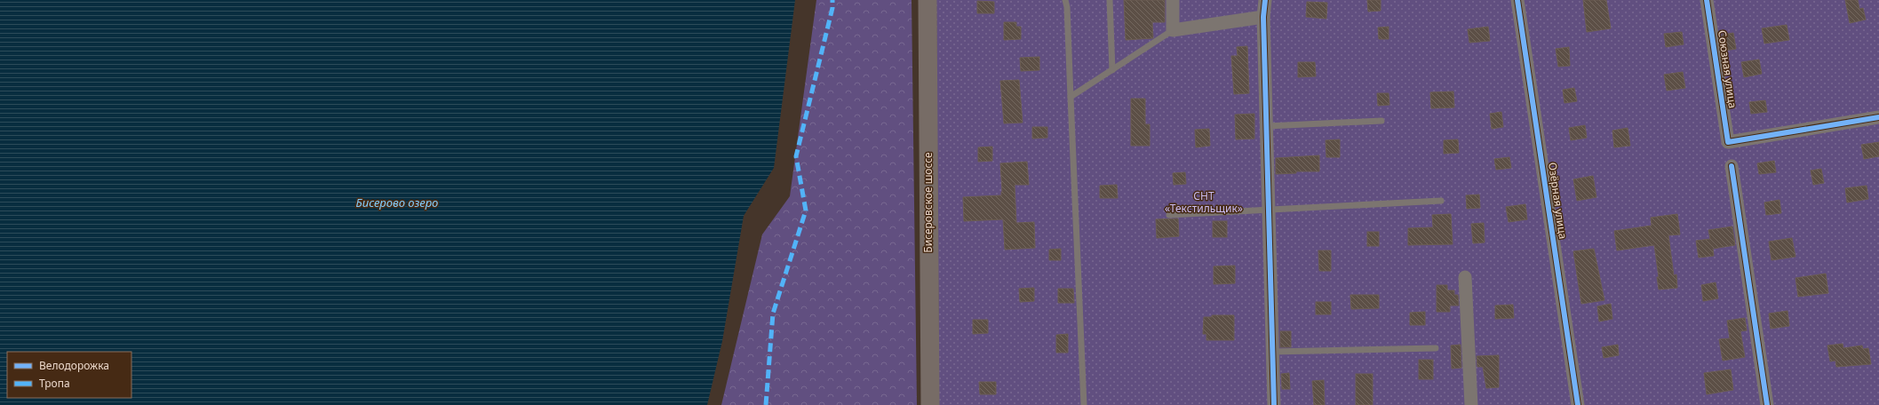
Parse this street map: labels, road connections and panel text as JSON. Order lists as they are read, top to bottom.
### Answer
{
  "streets": {
    "main road": ["Бисеровское шоссе"],
    "street": ["Союзная улица", "Озёрная улица"]
  },
  "water": ["Бисерово озеро"],
  "parks": ["СНТ «Текстильщик»"],
  "legend": ["Велодорожка", "Тропа"]
}
